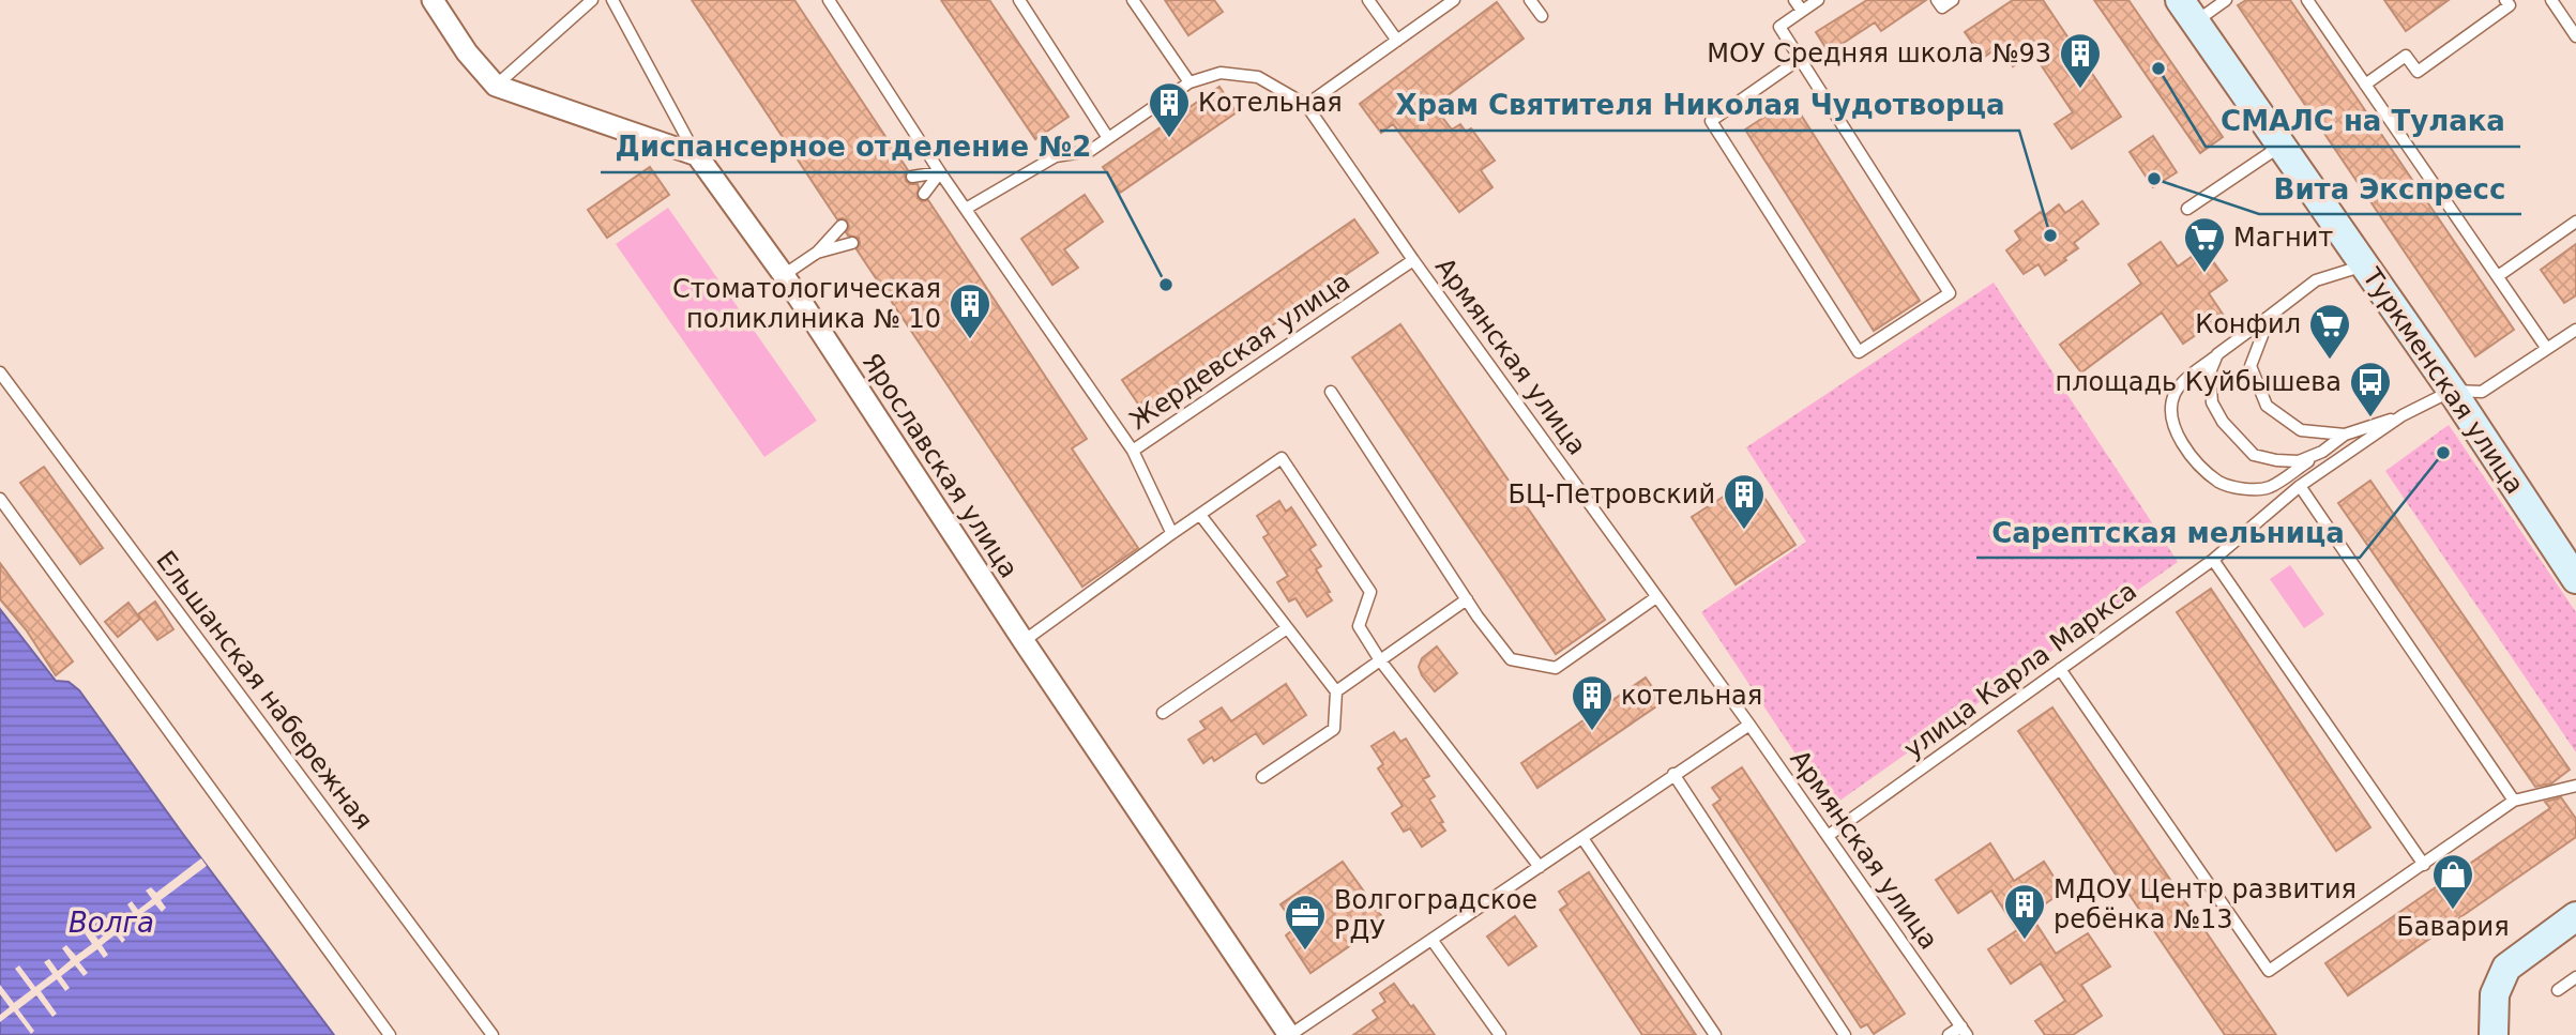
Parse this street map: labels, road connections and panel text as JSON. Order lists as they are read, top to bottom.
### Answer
{
  "streets": {
    "street": ["Туркменская улица", "Ярославская улица"],
    "lane": [
      "Жердевская улица",
      "Армянская улица",
      "улица Карла Маркса",
      "Ельшанская набережная"
    ]
  },
  "crossings": [
    ["Жердевская улица", "Армянская улица"],
    ["Армянская улица", "улица Карла Маркса"],
    ["Туркменская улица", "улица Карла Маркса"]
  ],
  "water": ["Волга"],
  "places": {
    "other": [
      "СМАЛС на Тулака",
      "Вита Экспресс",
      "Храм Святителя Николая Чудотворца",
      "Диспансерное отделение №2",
      "Сарептская мельница"
    ],
    "building": [
      "МОУ Средняя школа №93",
      "Котельная",
      "Стоматологическая поликлиника № 10",
      "БЦ-Петровский",
      "котельная",
      "МДОУ Центр развития ребёнка №13"
    ],
    "supermarket": ["Магнит", "Конфил"],
    "bus stop": ["площадь Куйбышева"],
    "shop": ["Бавария"],
    "office": ["Волгоградское РДУ"]
  }
}
